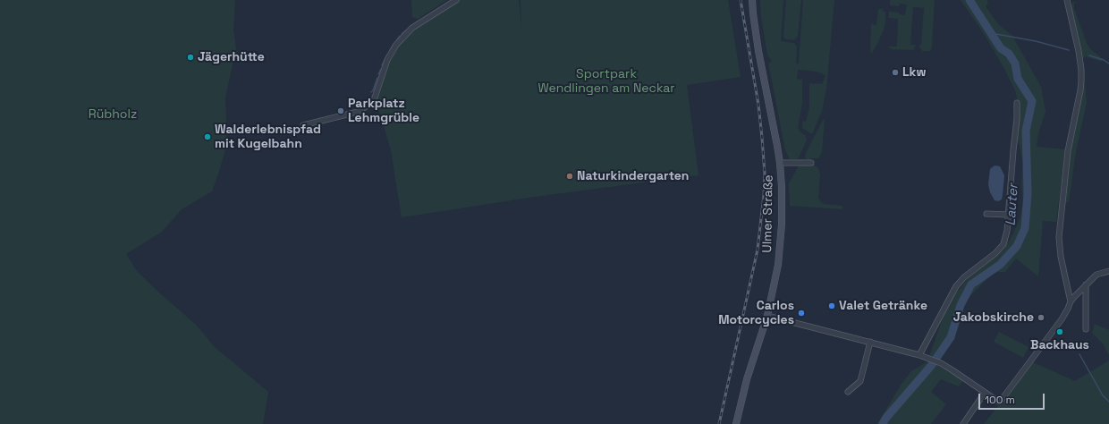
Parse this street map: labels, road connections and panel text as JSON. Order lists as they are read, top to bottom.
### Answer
{
  "streets": {
    "main road": ["Ulmer Straße"]
  },
  "water": ["Lauter"],
  "parks": ["Sportpark Wendlingen am Neckar", "Rübholz"],
  "places": [
    "Jägerhütte",
    "Lkw",
    "Parkplatz Lehmgrüble",
    "Walderlebnispfad mit Kugelbahn",
    "Naturkindergarten",
    "Valet Getränke",
    "Carlos Motorcycles",
    "Jakobskirche",
    "Backhaus"
  ],
  "scale_bar": "100 m"
}
